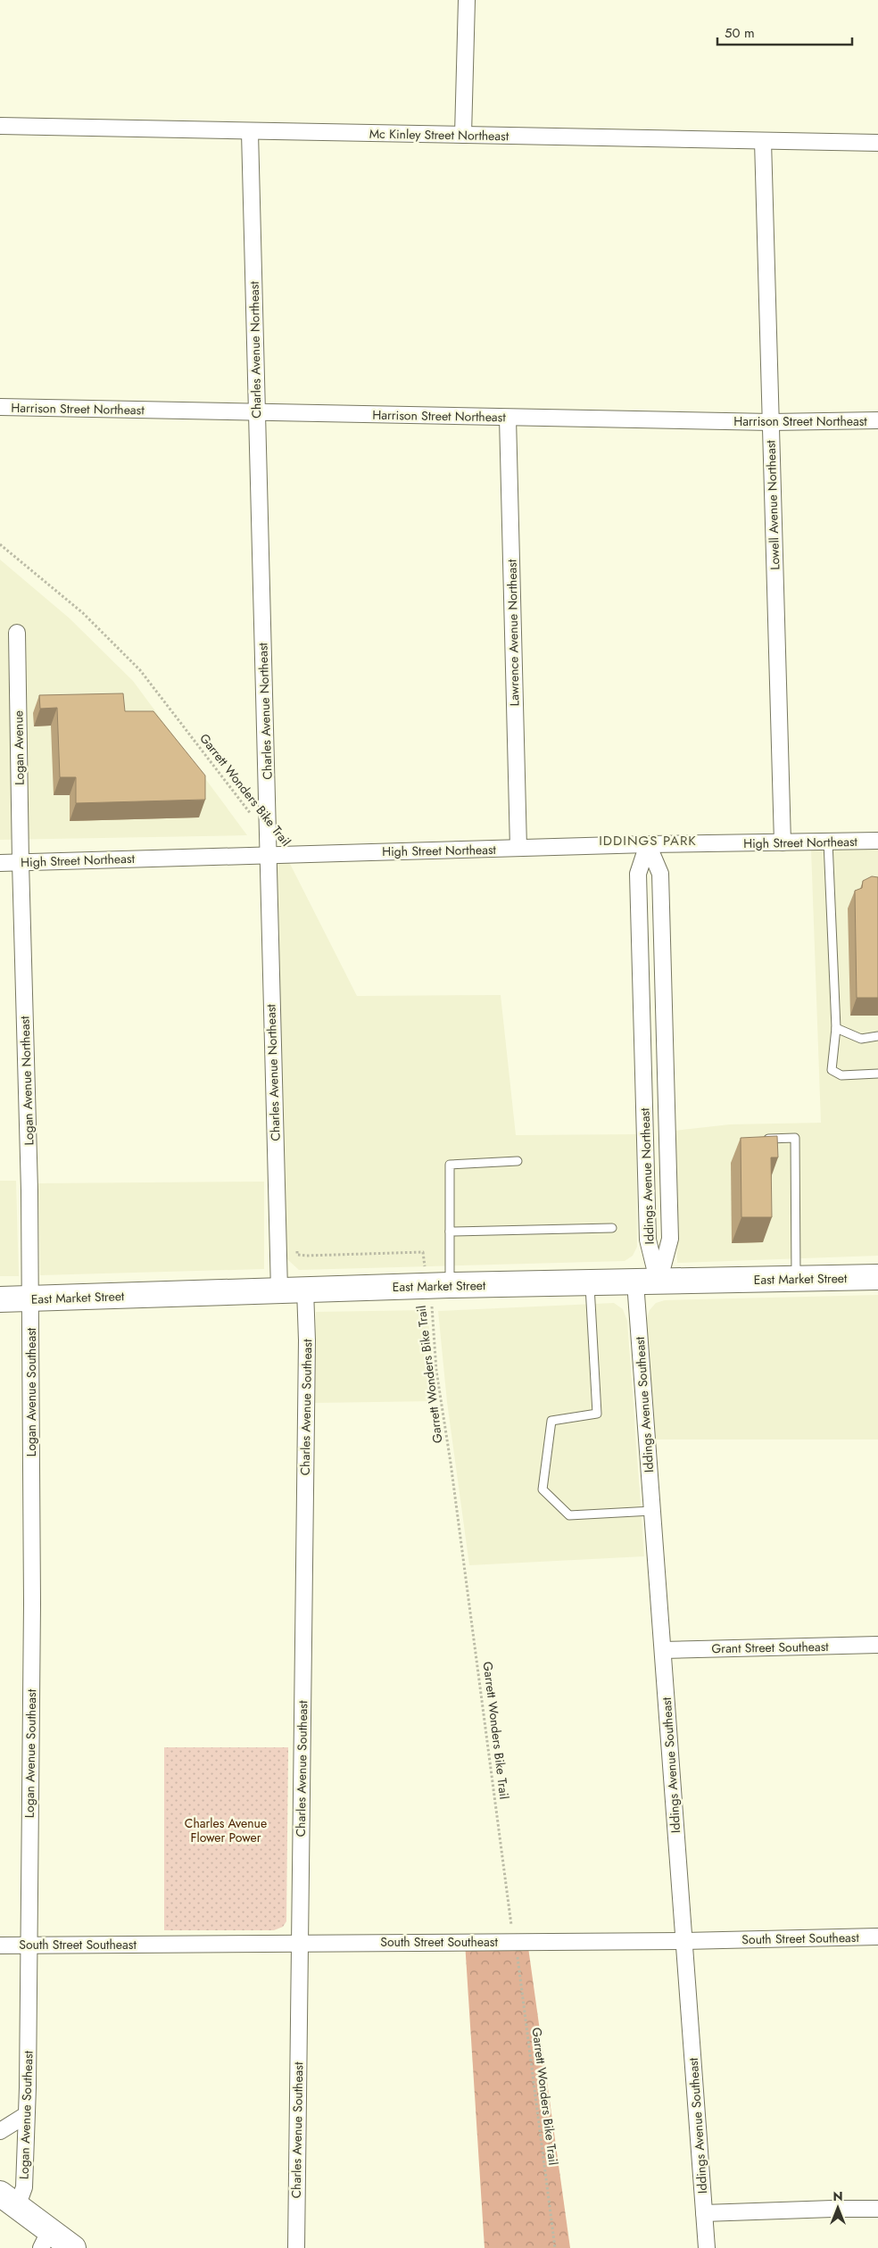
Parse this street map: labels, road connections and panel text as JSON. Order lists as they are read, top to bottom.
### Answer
{
  "streets": {
    "main road": ["East Market Street"],
    "street": [
      "Mc Kinley Street Northeast",
      "Charles Avenue Northeast",
      "Harrison Street Northeast",
      "Lowell Avenue Northeast",
      "Lawrence Avenue Northeast",
      "Logan Avenue",
      "High Street Northeast",
      "Logan Avenue Northeast",
      "Iddings Avenue Northeast",
      "Logan Avenue Southeast",
      "Iddings Avenue Southeast",
      "Charles Avenue Southeast",
      "Grant Street Southeast",
      "South Street Southeast"
    ],
    "path": ["Garrett Wonders Bike Trail"]
  },
  "crossings": [
    ["Mc Kinley Street Northeast", "Charles Avenue Northeast"],
    ["Mc Kinley Street Northeast", "Lowell Avenue Northeast"],
    ["Charles Avenue Northeast", "Harrison Street Northeast"],
    ["Charles Avenue Northeast", "Garrett Wonders Bike Trail"],
    ["Charles Avenue Northeast", "High Street Northeast"],
    ["Charles Avenue Northeast", "East Market Street"],
    ["Harrison Street Northeast", "Lowell Avenue Northeast"],
    ["Harrison Street Northeast", "Lawrence Avenue Northeast"],
    ["Lowell Avenue Northeast", "High Street Northeast"],
    ["Lawrence Avenue Northeast", "High Street Northeast"],
    ["Logan Avenue", "High Street Northeast"],
    ["Logan Avenue", "Logan Avenue Northeast"],
    ["Garrett Wonders Bike Trail", "East Market Street"],
    ["High Street Northeast", "Logan Avenue Northeast"],
    ["High Street Northeast", "Iddings Avenue Northeast"],
    ["Logan Avenue Northeast", "East Market Street"],
    ["Logan Avenue Northeast", "Logan Avenue Southeast"],
    ["Iddings Avenue Northeast", "East Market Street"],
    ["Iddings Avenue Northeast", "Iddings Avenue Southeast"],
    ["East Market Street", "Logan Avenue Southeast"],
    ["East Market Street", "Iddings Avenue Southeast"],
    ["East Market Street", "Charles Avenue Southeast"],
    ["Logan Avenue Southeast", "South Street Southeast"],
    ["Iddings Avenue Southeast", "Grant Street Southeast"],
    ["Iddings Avenue Southeast", "South Street Southeast"],
    ["Charles Avenue Southeast", "South Street Southeast"]
  ],
  "districts": ["IDDINGS PARK"],
  "parks": ["Charles Avenue Flower Power"],
  "scale_bar": "50 m",
  "north": "top"
}
